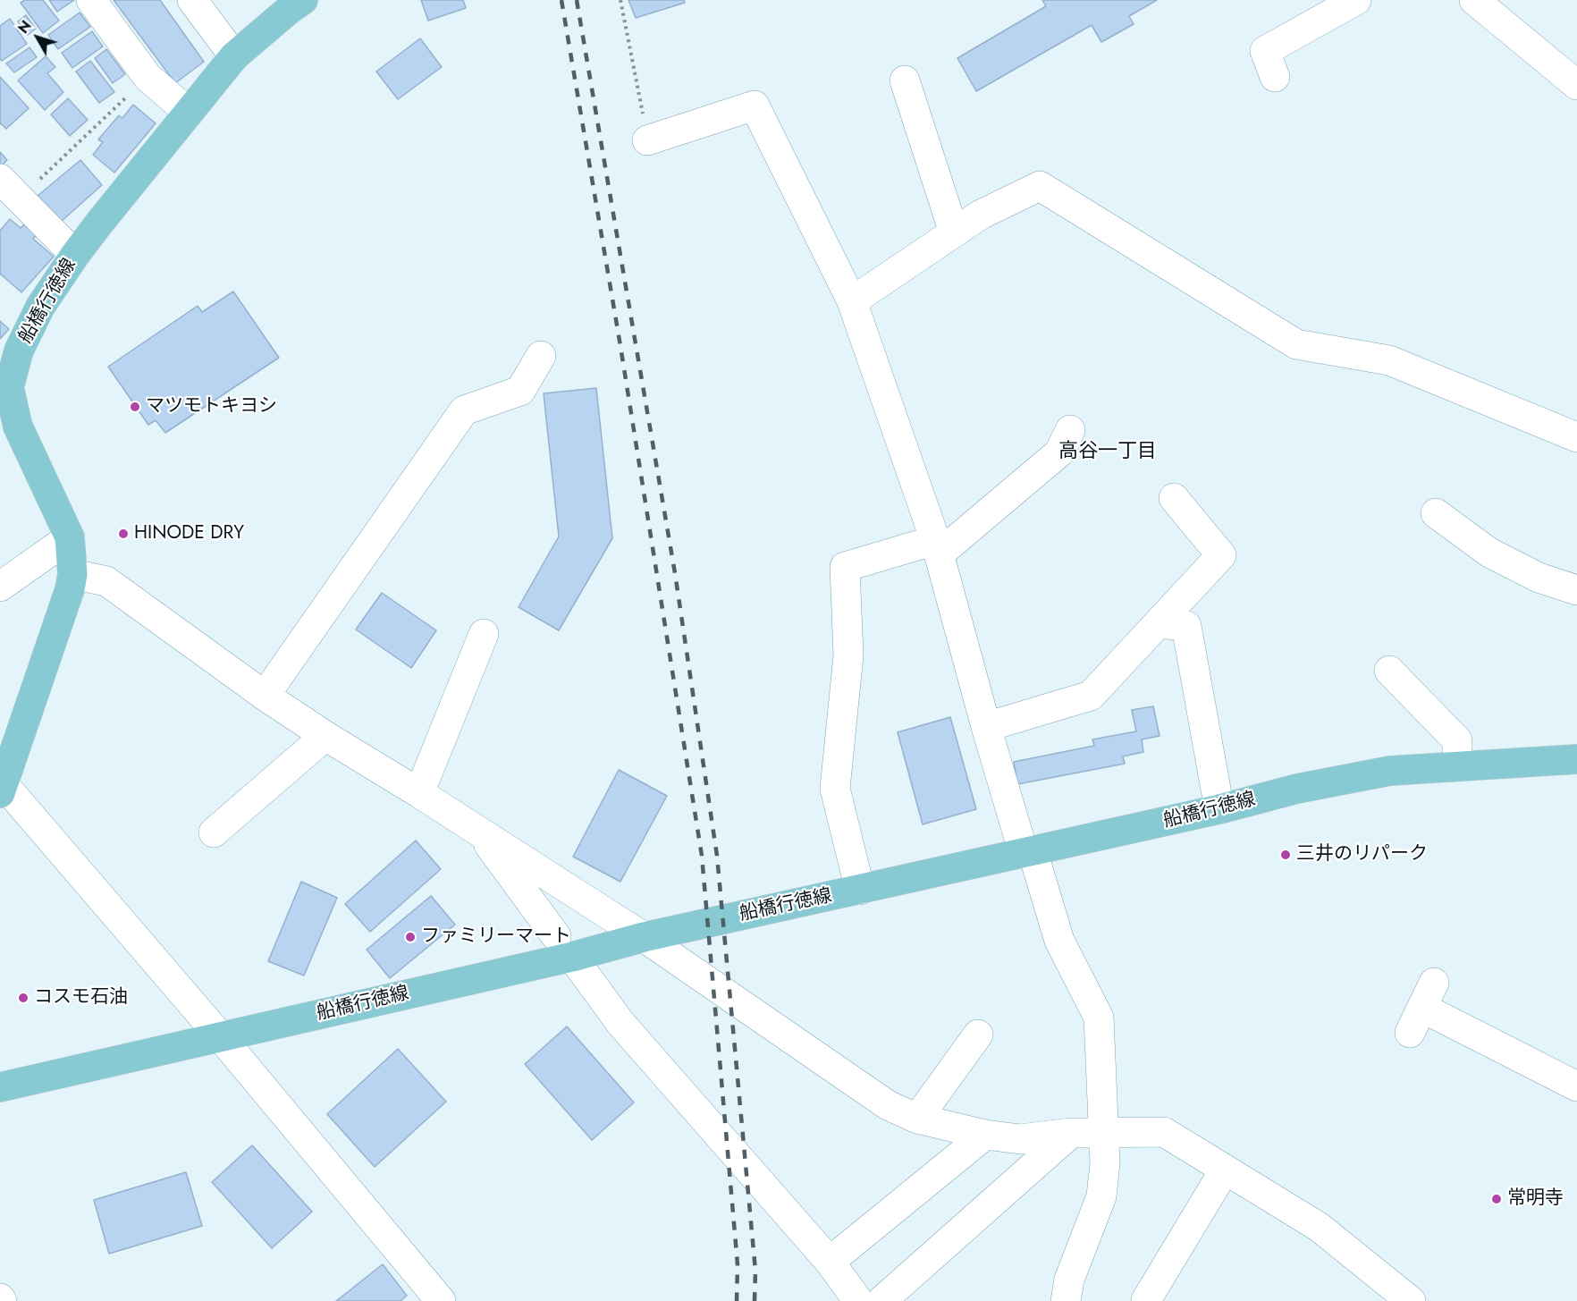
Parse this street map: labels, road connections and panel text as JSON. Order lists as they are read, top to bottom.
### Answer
{
  "streets": {
    "main road": ["船橋行徳線"]
  },
  "districts": ["高谷一丁目"],
  "places": [
    "マツモトキヨシ",
    "HINODE DRY",
    "三井のリパーク",
    "ファミリーマート",
    "コスモ石油",
    "常明寺"
  ],
  "north": "top left"
}
